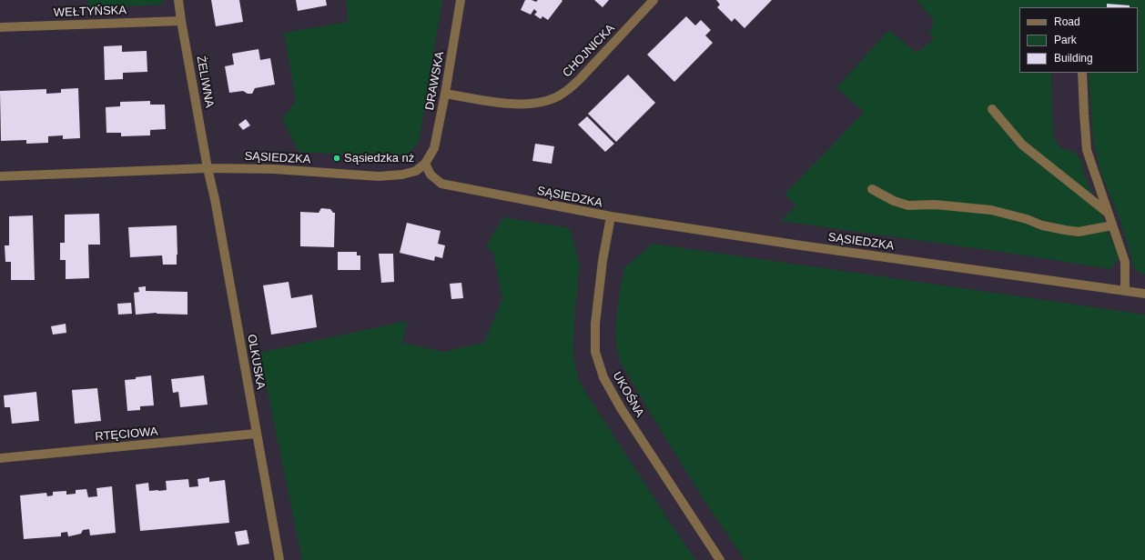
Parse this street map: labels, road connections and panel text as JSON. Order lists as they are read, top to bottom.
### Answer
{
  "streets": {
    "street": [
      "WEŁTYŃSKA",
      "CHOJNICKA",
      "DRAWSKA",
      "ŻELIWNA",
      "SĄSIEDZKA",
      "OLKUSKA",
      "UKOŚNA",
      "RTĘCIOWA"
    ]
  },
  "crossings": [
    ["WEŁTYŃSKA", "ŻELIWNA"],
    ["CHOJNICKA", "DRAWSKA"],
    ["DRAWSKA", "SĄSIEDZKA"],
    ["ŻELIWNA", "SĄSIEDZKA"],
    ["ŻELIWNA", "OLKUSKA"],
    ["SĄSIEDZKA", "OLKUSKA"],
    ["SĄSIEDZKA", "UKOŚNA"],
    ["OLKUSKA", "RTĘCIOWA"]
  ],
  "places": ["Sąsiedzka nż"],
  "legend": ["Road", "Park", "Building"]
}
